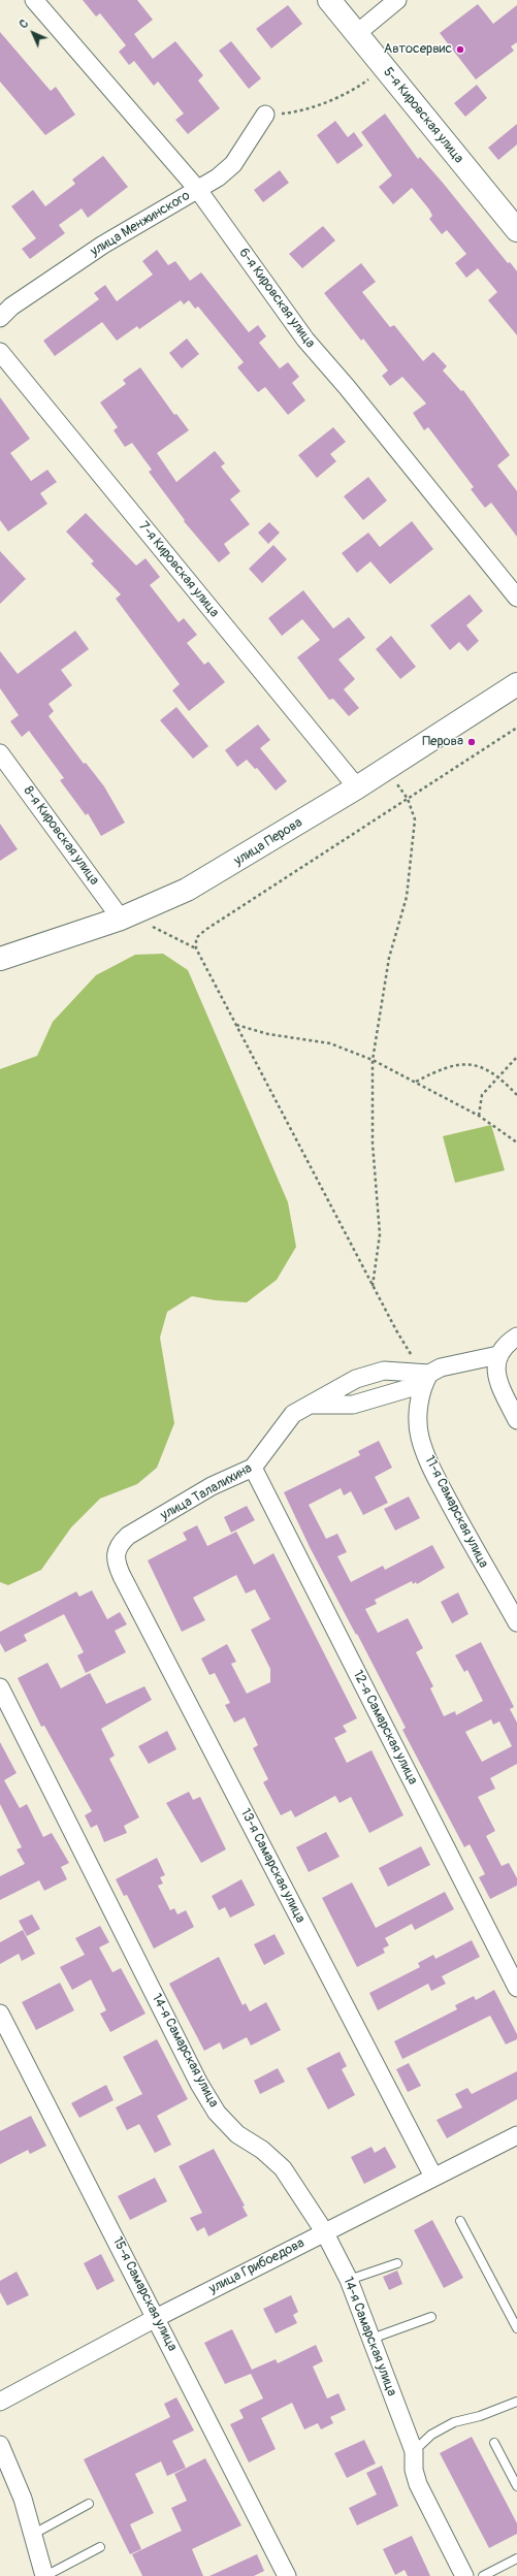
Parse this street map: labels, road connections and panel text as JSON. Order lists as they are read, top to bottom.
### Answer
{
  "streets": {
    "street": [
      "5-я Кировская улица",
      "улица Менжинского",
      "6-я Кировская улица",
      "7-я Кировская улица",
      "8-я Кировская улица",
      "улица Перова",
      "улица Талалихина",
      "11-я Самарская улица",
      "12-я Самарская улица",
      "13-я Самарская улица",
      "14-я Самарская улица",
      "улица Грибоедова",
      "15-я Самарская улица"
    ]
  },
  "crossings": [
    ["улица Менжинского", "6-я Кировская улица"],
    ["7-я Кировская улица", "улица Перова"],
    ["8-я Кировская улица", "улица Перова"],
    ["улица Талалихина", "11-я Самарская улица"],
    ["улица Талалихина", "12-я Самарская улица"],
    ["улица Талалихина", "13-я Самарская улица"],
    ["13-я Самарская улица", "улица Грибоедова"],
    ["14-я Самарская улица", "улица Грибоедова"],
    ["улица Грибоедова", "15-я Самарская улица"]
  ],
  "places": ["Автосервис", "Перова"],
  "north": "top left"
}
